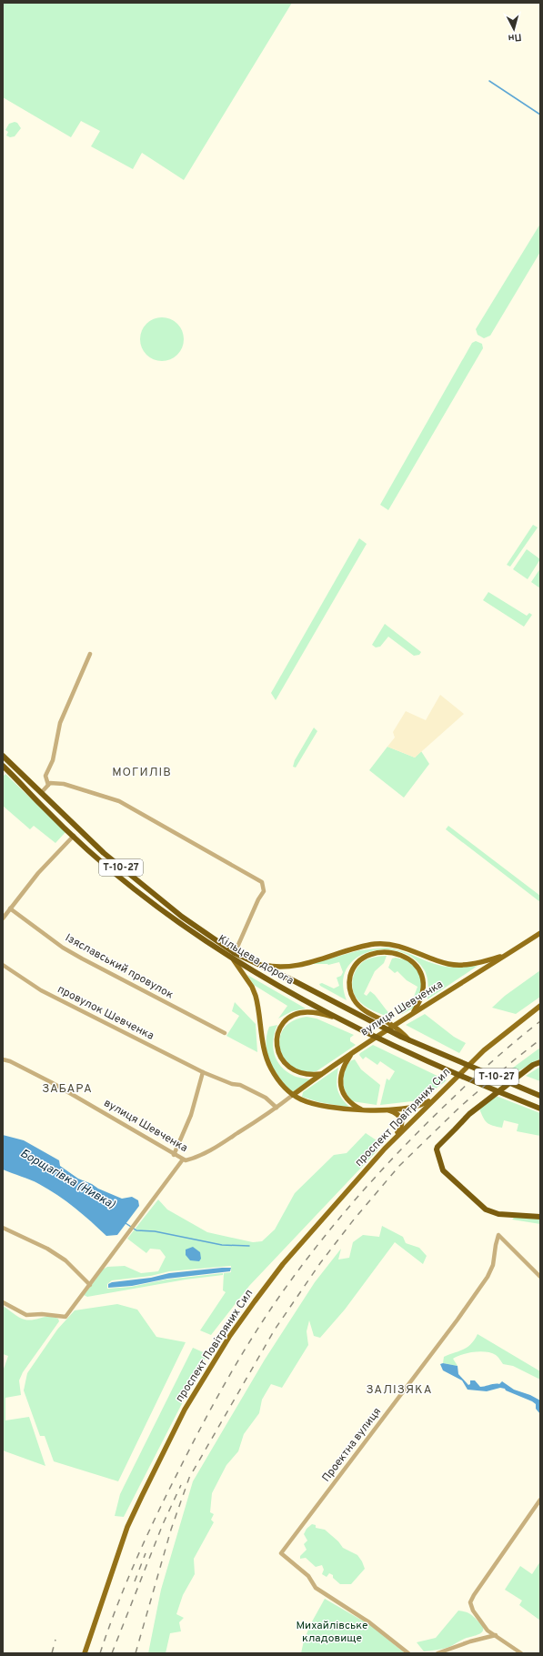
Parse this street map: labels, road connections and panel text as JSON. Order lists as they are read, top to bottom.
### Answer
{
  "streets": {
    "highway": ["Т-10-27", "Кільцева дорога"],
    "main road": ["вулиця Шевченка", "проспект Повітряних Сил"],
    "street": ["Ізяславський провулок", "провулок Шевченка", "Проектна вулиця"]
  },
  "crossings": [
    ["вулиця Шевченка", "провулок Шевченка"]
  ],
  "districts": ["МОГИЛІВ", "ЗАБАРА", "ЗАЛІЗЯКА"],
  "water": ["Борщагівка (Нивка)"],
  "parks": ["Михайлівське кладовище"],
  "north": "bottom"
}
